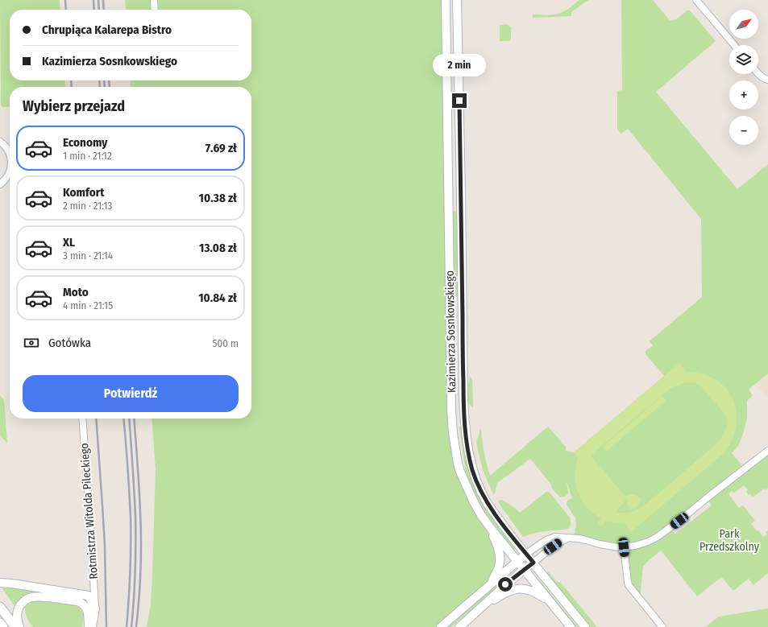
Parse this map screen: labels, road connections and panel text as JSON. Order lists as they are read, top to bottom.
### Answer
{
  "streets": {
    "street": ["Kazimierza Sosnkowskiego", "Rotmistrza Witolda Pileckiego"]
  },
  "parks": ["Park Przedszkolny"],
  "north": "top right",
  "page": {
    "map_buttons": ["+", "−"],
    "banner": ["Chrupiąca Kalarepa Bistro", "Kazimierza Sosnkowskiego"],
    "bubble": "2 min",
    "heading": "Wybierz przejazd",
    "list": [
      {
        "name": "Economy",
        "note": "1 min · 21:12",
        "value": "7.69 zł"
      },
      {
        "name": "Komfort",
        "note": "2 min · 21:13",
        "value": "10.38 zł"
      },
      {
        "name": "XL",
        "note": "3 min · 21:14",
        "value": "13.08 zł"
      },
      {
        "name": "Moto",
        "note": "4 min · 21:15",
        "value": "10.84 zł"
      }
    ],
    "pay": ["Gotówka", "500 m"],
    "buttons": "Potwierdź"
  }
}
